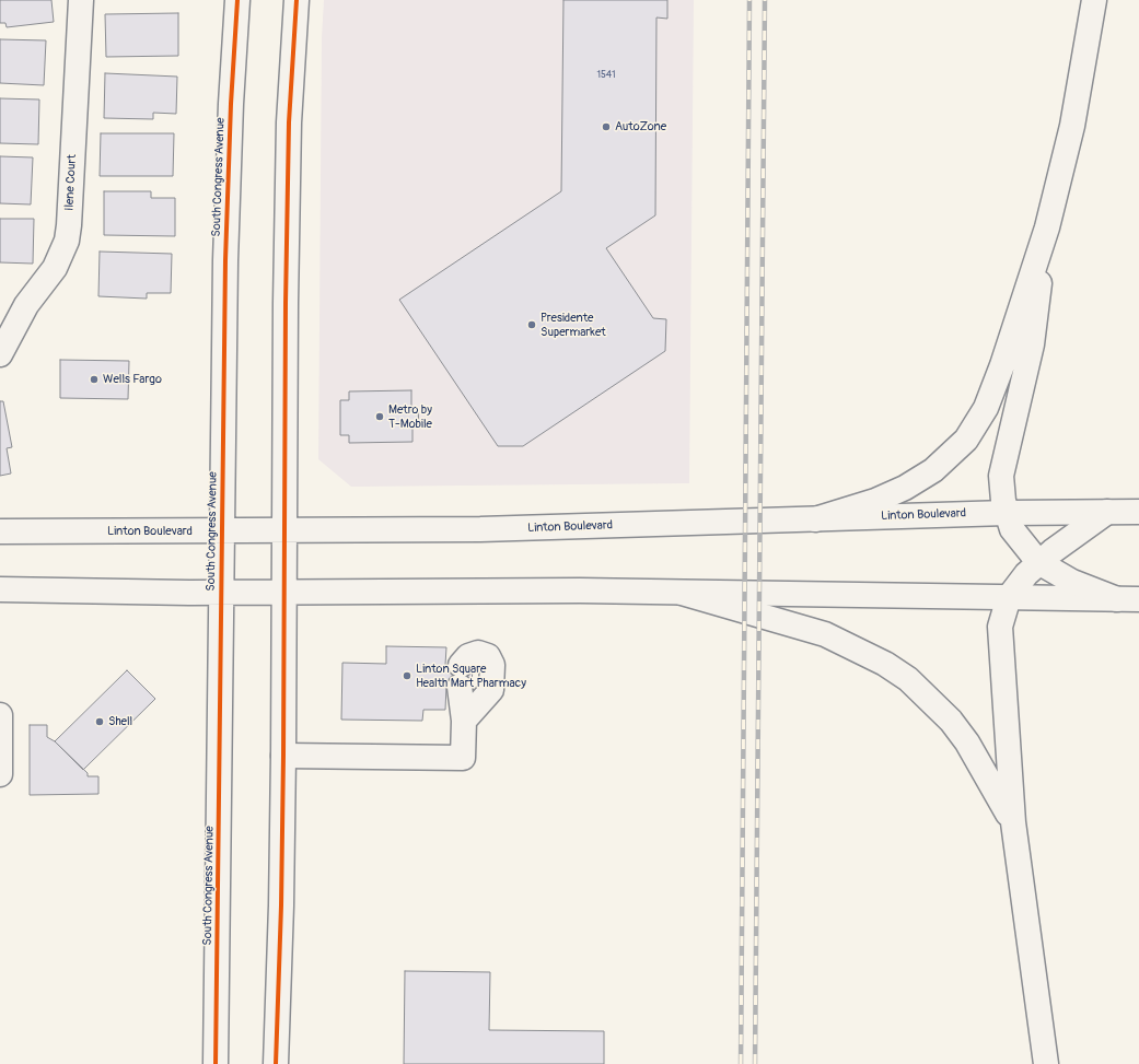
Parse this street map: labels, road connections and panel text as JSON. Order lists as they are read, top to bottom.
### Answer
{
  "streets": {
    "main road": ["South Congress Avenue", "Ilene Court", "Linton Boulevard"]
  },
  "crossings": [
    ["South Congress Avenue", "Linton Boulevard"]
  ],
  "places": [
    "AutoZone",
    "Presidente Supermarket",
    "Wells Fargo",
    "Metro by T-Mobile",
    "Linton Square Health Mart Pharmacy",
    "Shell"
  ],
  "house_numbers": ["1541"]
}
